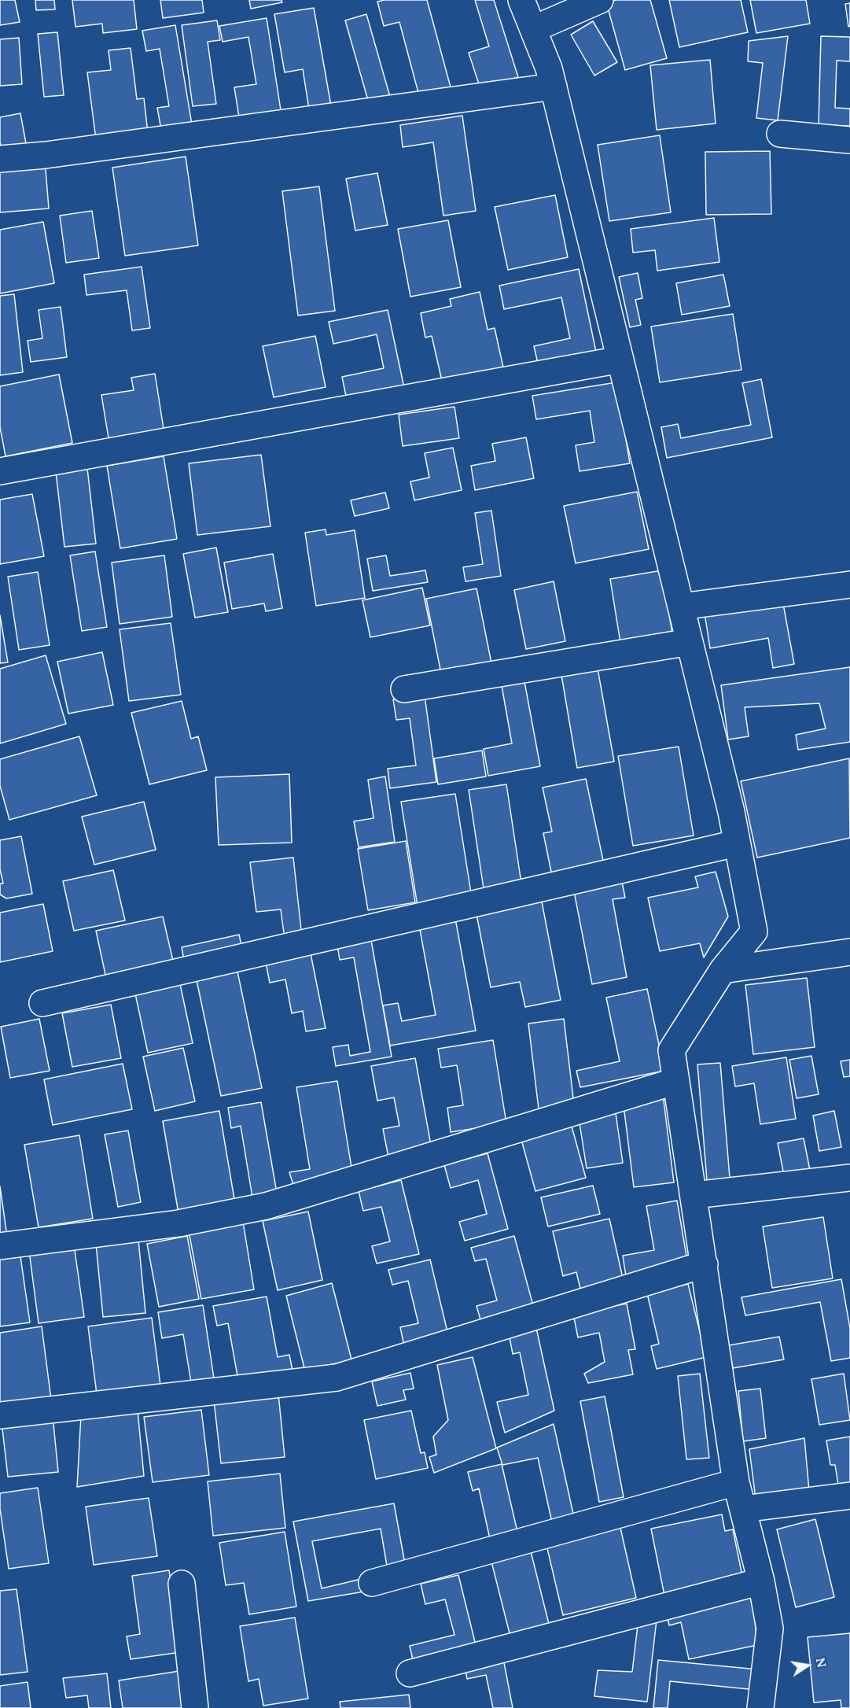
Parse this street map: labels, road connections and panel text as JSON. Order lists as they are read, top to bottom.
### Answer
{
  "north": "right"
}
